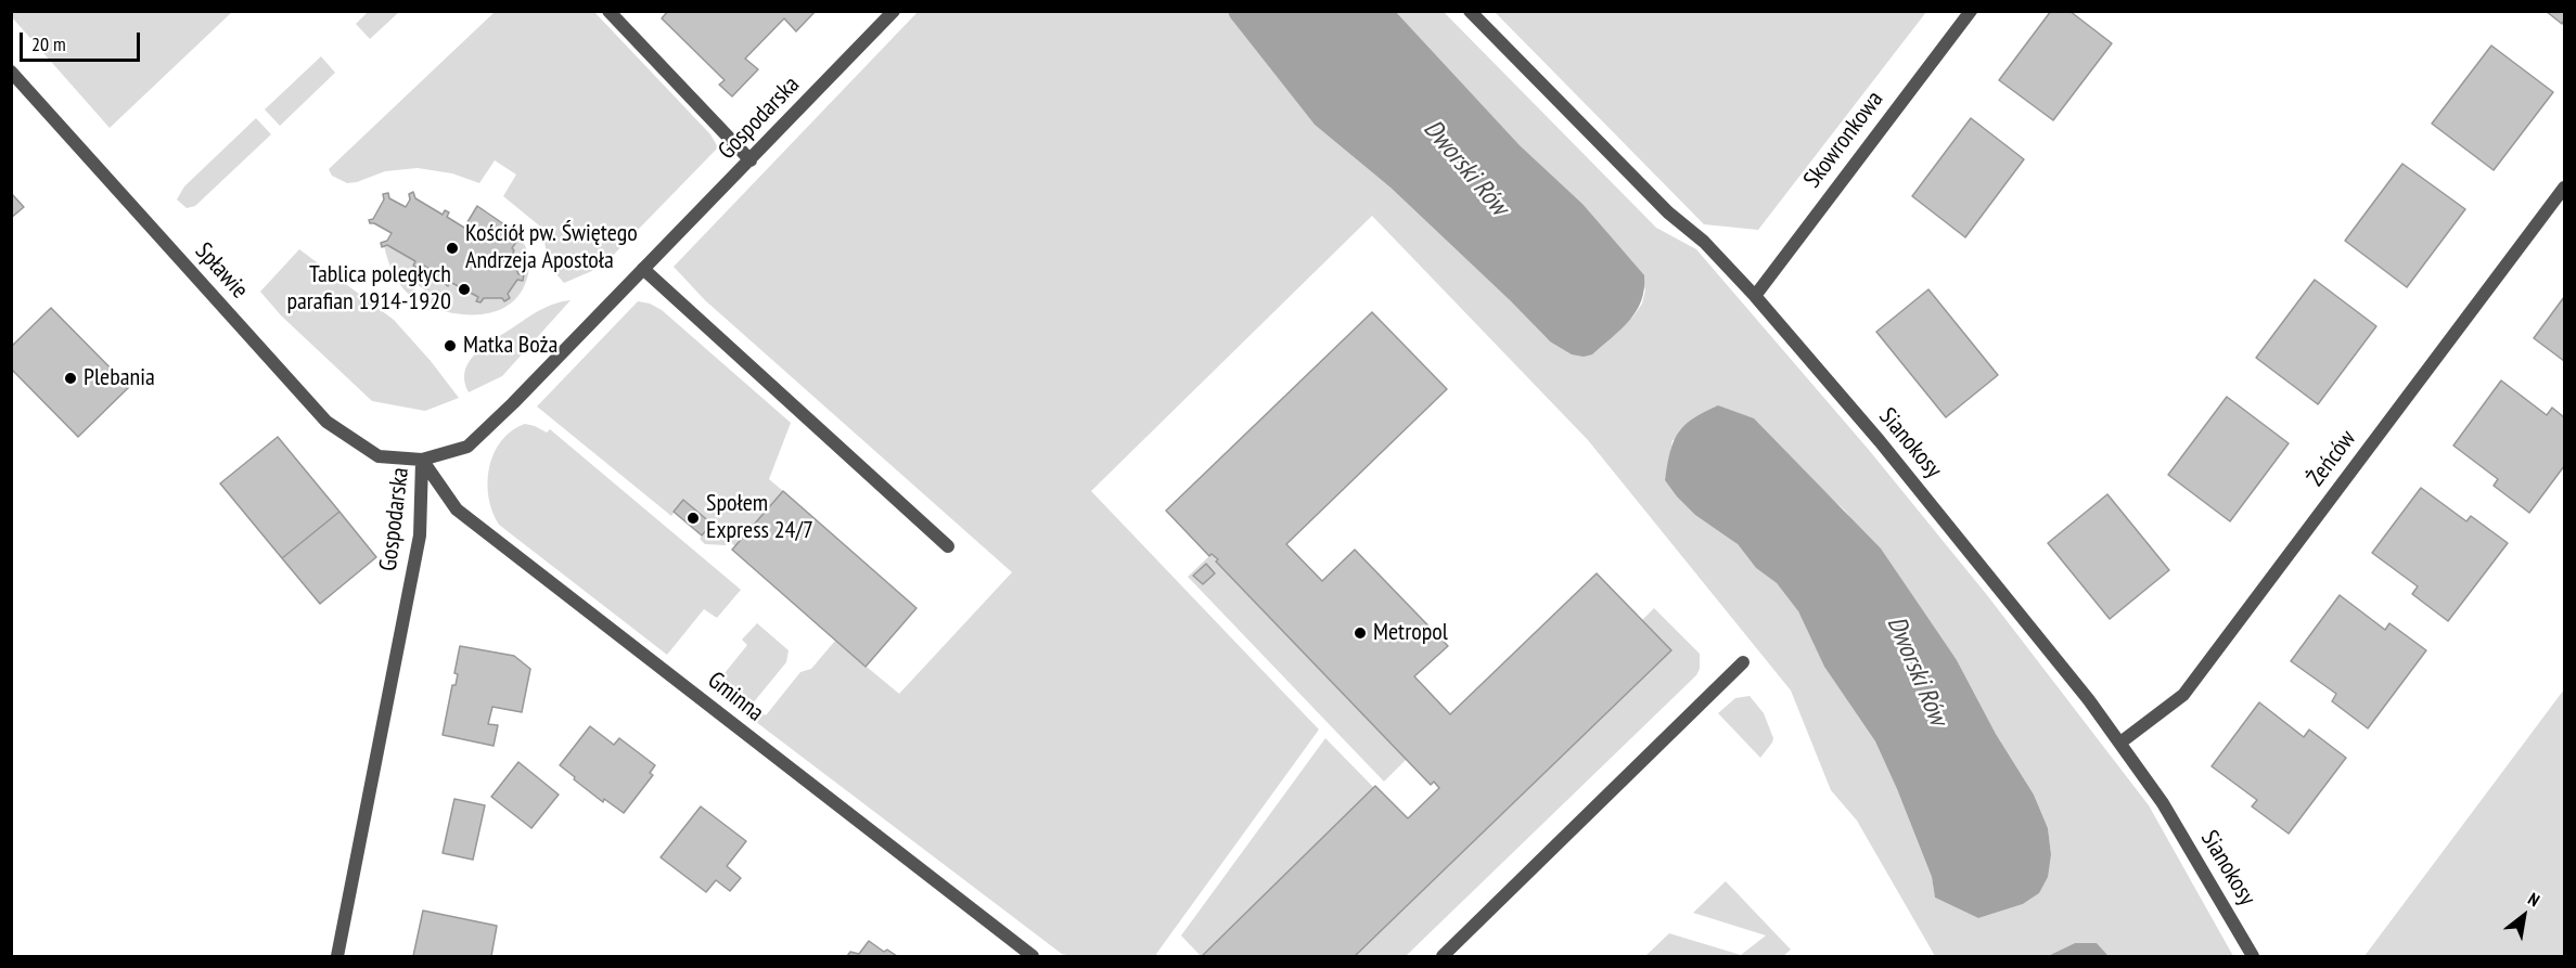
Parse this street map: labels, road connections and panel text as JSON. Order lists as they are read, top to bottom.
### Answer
{
  "streets": {
    "street": [
      "Gospodarska",
      "Skowronkowa",
      "Spławie",
      "Sianokosy",
      "Żeńców",
      "Gminna"
    ]
  },
  "crossings": [
    ["Gospodarska", "Spławie"],
    ["Gospodarska", "Gminna"],
    ["Skowronkowa", "Sianokosy"],
    ["Spławie", "Gminna"],
    ["Sianokosy", "Żeńców"]
  ],
  "water": ["Dworski Rów"],
  "places": [
    "Kościół pw. Świętego Andrzeja Apostoła",
    "Tablica poległych parafian 1914-1920",
    "Matka Boża",
    "Plebania",
    "Społem Express 24/7",
    "Metropol"
  ],
  "scale_bar": "20 m",
  "north": "top right"
}
